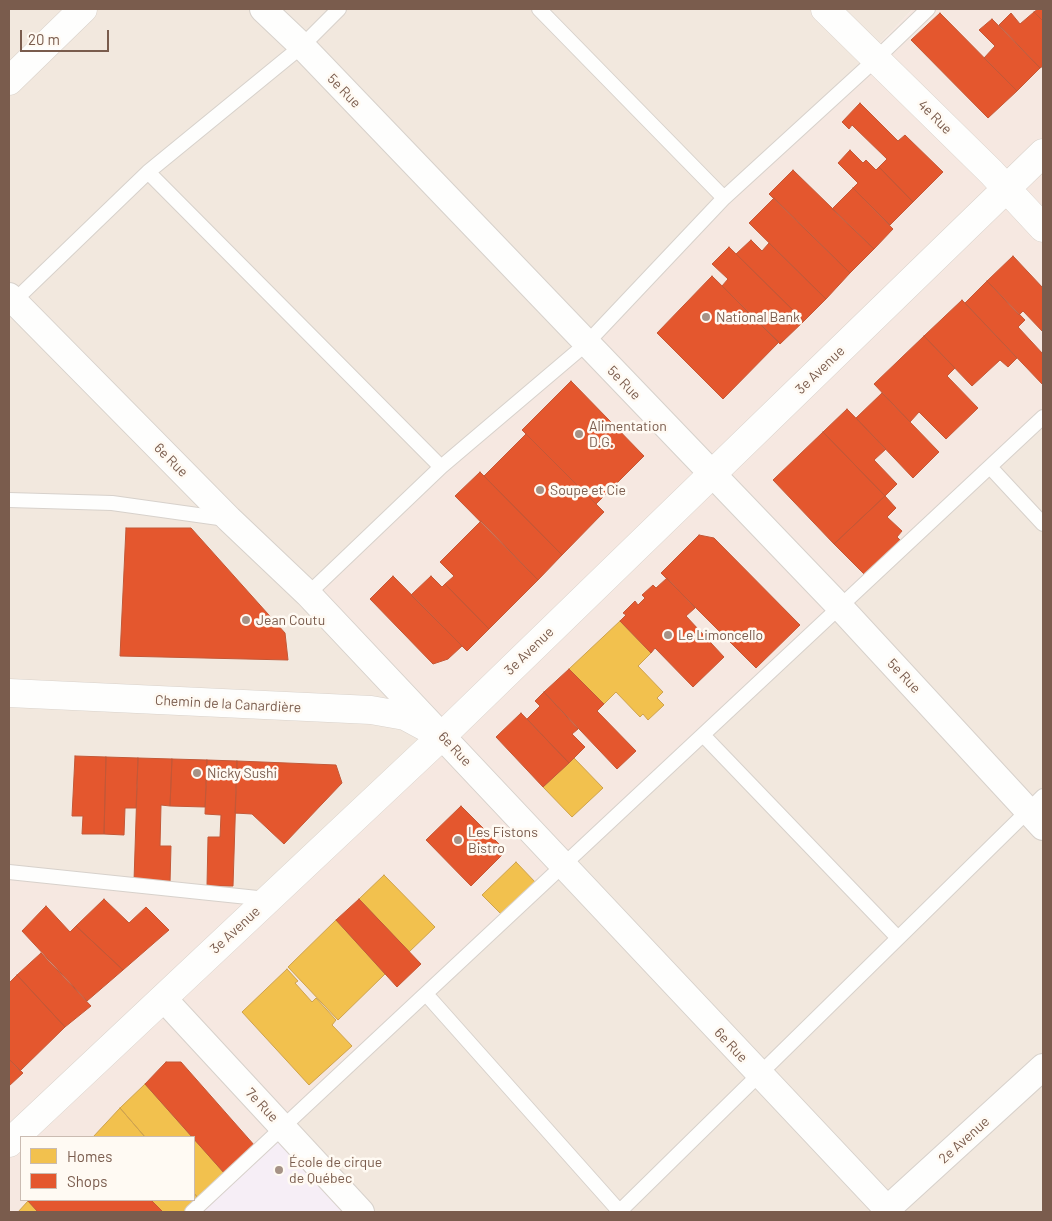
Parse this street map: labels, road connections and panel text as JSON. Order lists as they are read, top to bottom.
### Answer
{
  "streets": {
    "street": [
      "5e Rue",
      "4e Rue",
      "3e Avenue",
      "6e Rue",
      "Chemin de la Canardière",
      "7e Rue",
      "2e Avenue"
    ]
  },
  "crossings": [
    ["5e Rue", "3e Avenue"],
    ["4e Rue", "3e Avenue"],
    ["3e Avenue", "6e Rue"],
    ["3e Avenue", "Chemin de la Canardière"],
    ["3e Avenue", "7e Rue"],
    ["6e Rue", "Chemin de la Canardière"],
    ["6e Rue", "2e Avenue"]
  ],
  "places": [
    "National Bank",
    "Alimentation D.G.",
    "Soupe et Cie",
    "Jean Coutu",
    "Le Limoncello",
    "Nicky Sushi",
    "Les Fistons Bistro",
    "École de cirque de Québec"
  ],
  "legend": ["Homes", "Shops"],
  "scale_bar": "20 m"
}
